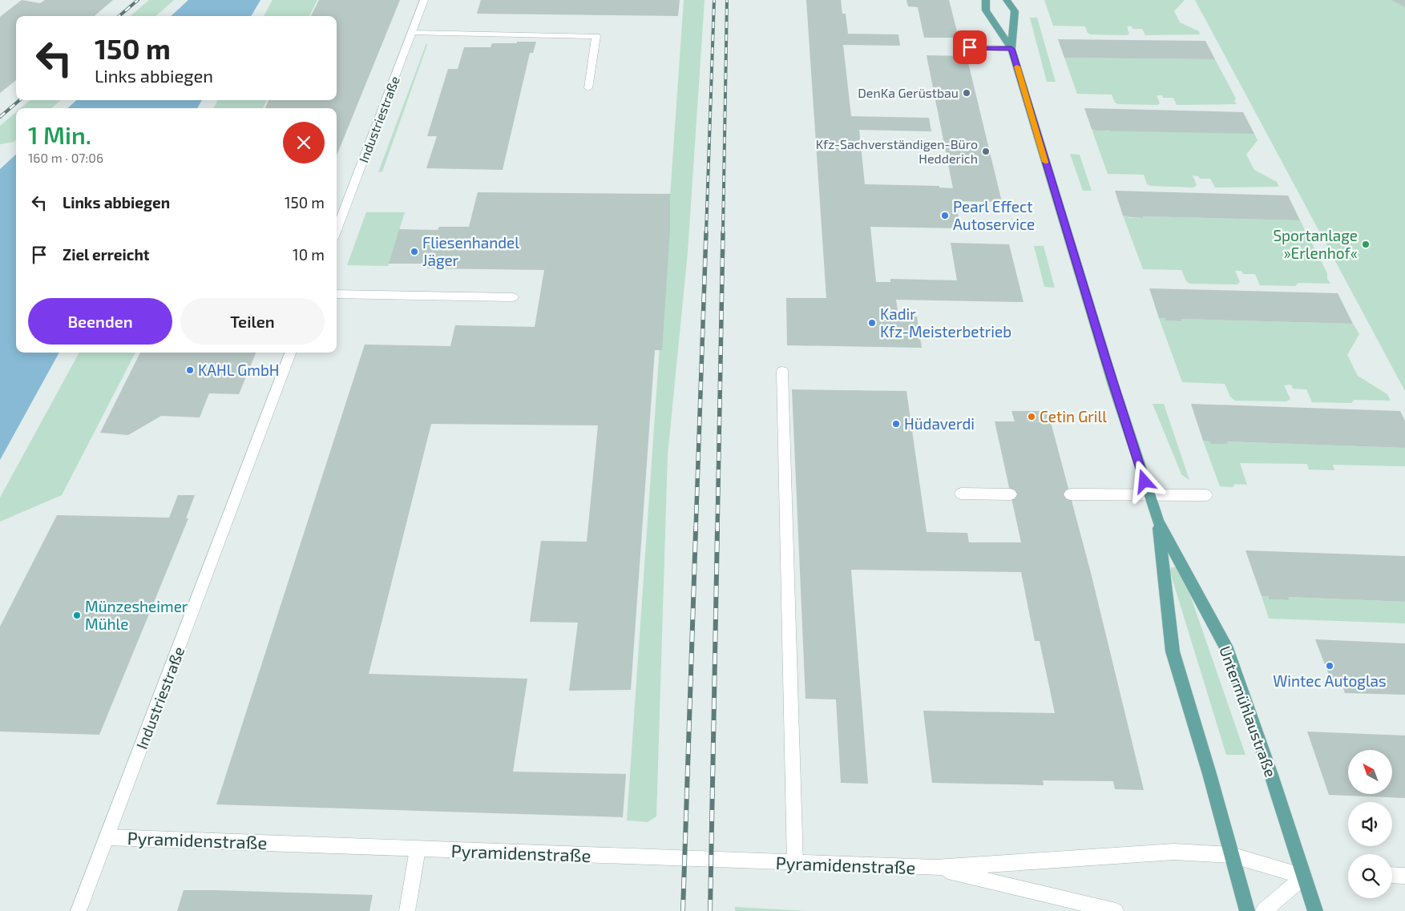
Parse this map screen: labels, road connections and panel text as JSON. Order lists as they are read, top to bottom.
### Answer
{
  "streets": {
    "main road": ["Untermühlaustraße"],
    "street": ["Industriestraße", "Pyramidenstraße"]
  },
  "crossings": [
    ["Industriestraße", "Pyramidenstraße"],
    ["Untermühlaustraße", "Pyramidenstraße"]
  ],
  "places": [
    "DenKa Gerüstbau",
    "Kfz-Sachverständigen-Büro Hedderich",
    "Pearl Effect Autoservice",
    "Sportanlage »Erlenhof«",
    "Fliesenhandel Jäger",
    "Kadir Kfz-Meisterbetrieb",
    "KAHL GmbH",
    "Cetin Grill",
    "Hüdaverdi",
    "Münzesheimer Mühle",
    "Wintec Autoglas"
  ],
  "north": "top left",
  "page": {
    "turn": ["150 m", "Links abbiegen"],
    "heading": ["1 Min.", "160 m · 07:06"],
    "list": [
      {
        "name": "Links abbiegen",
        "value": "150 m"
      },
      {
        "name": "Ziel erreicht",
        "value": "10 m"
      }
    ],
    "buttons": ["Beenden", "Teilen"]
  }
}
